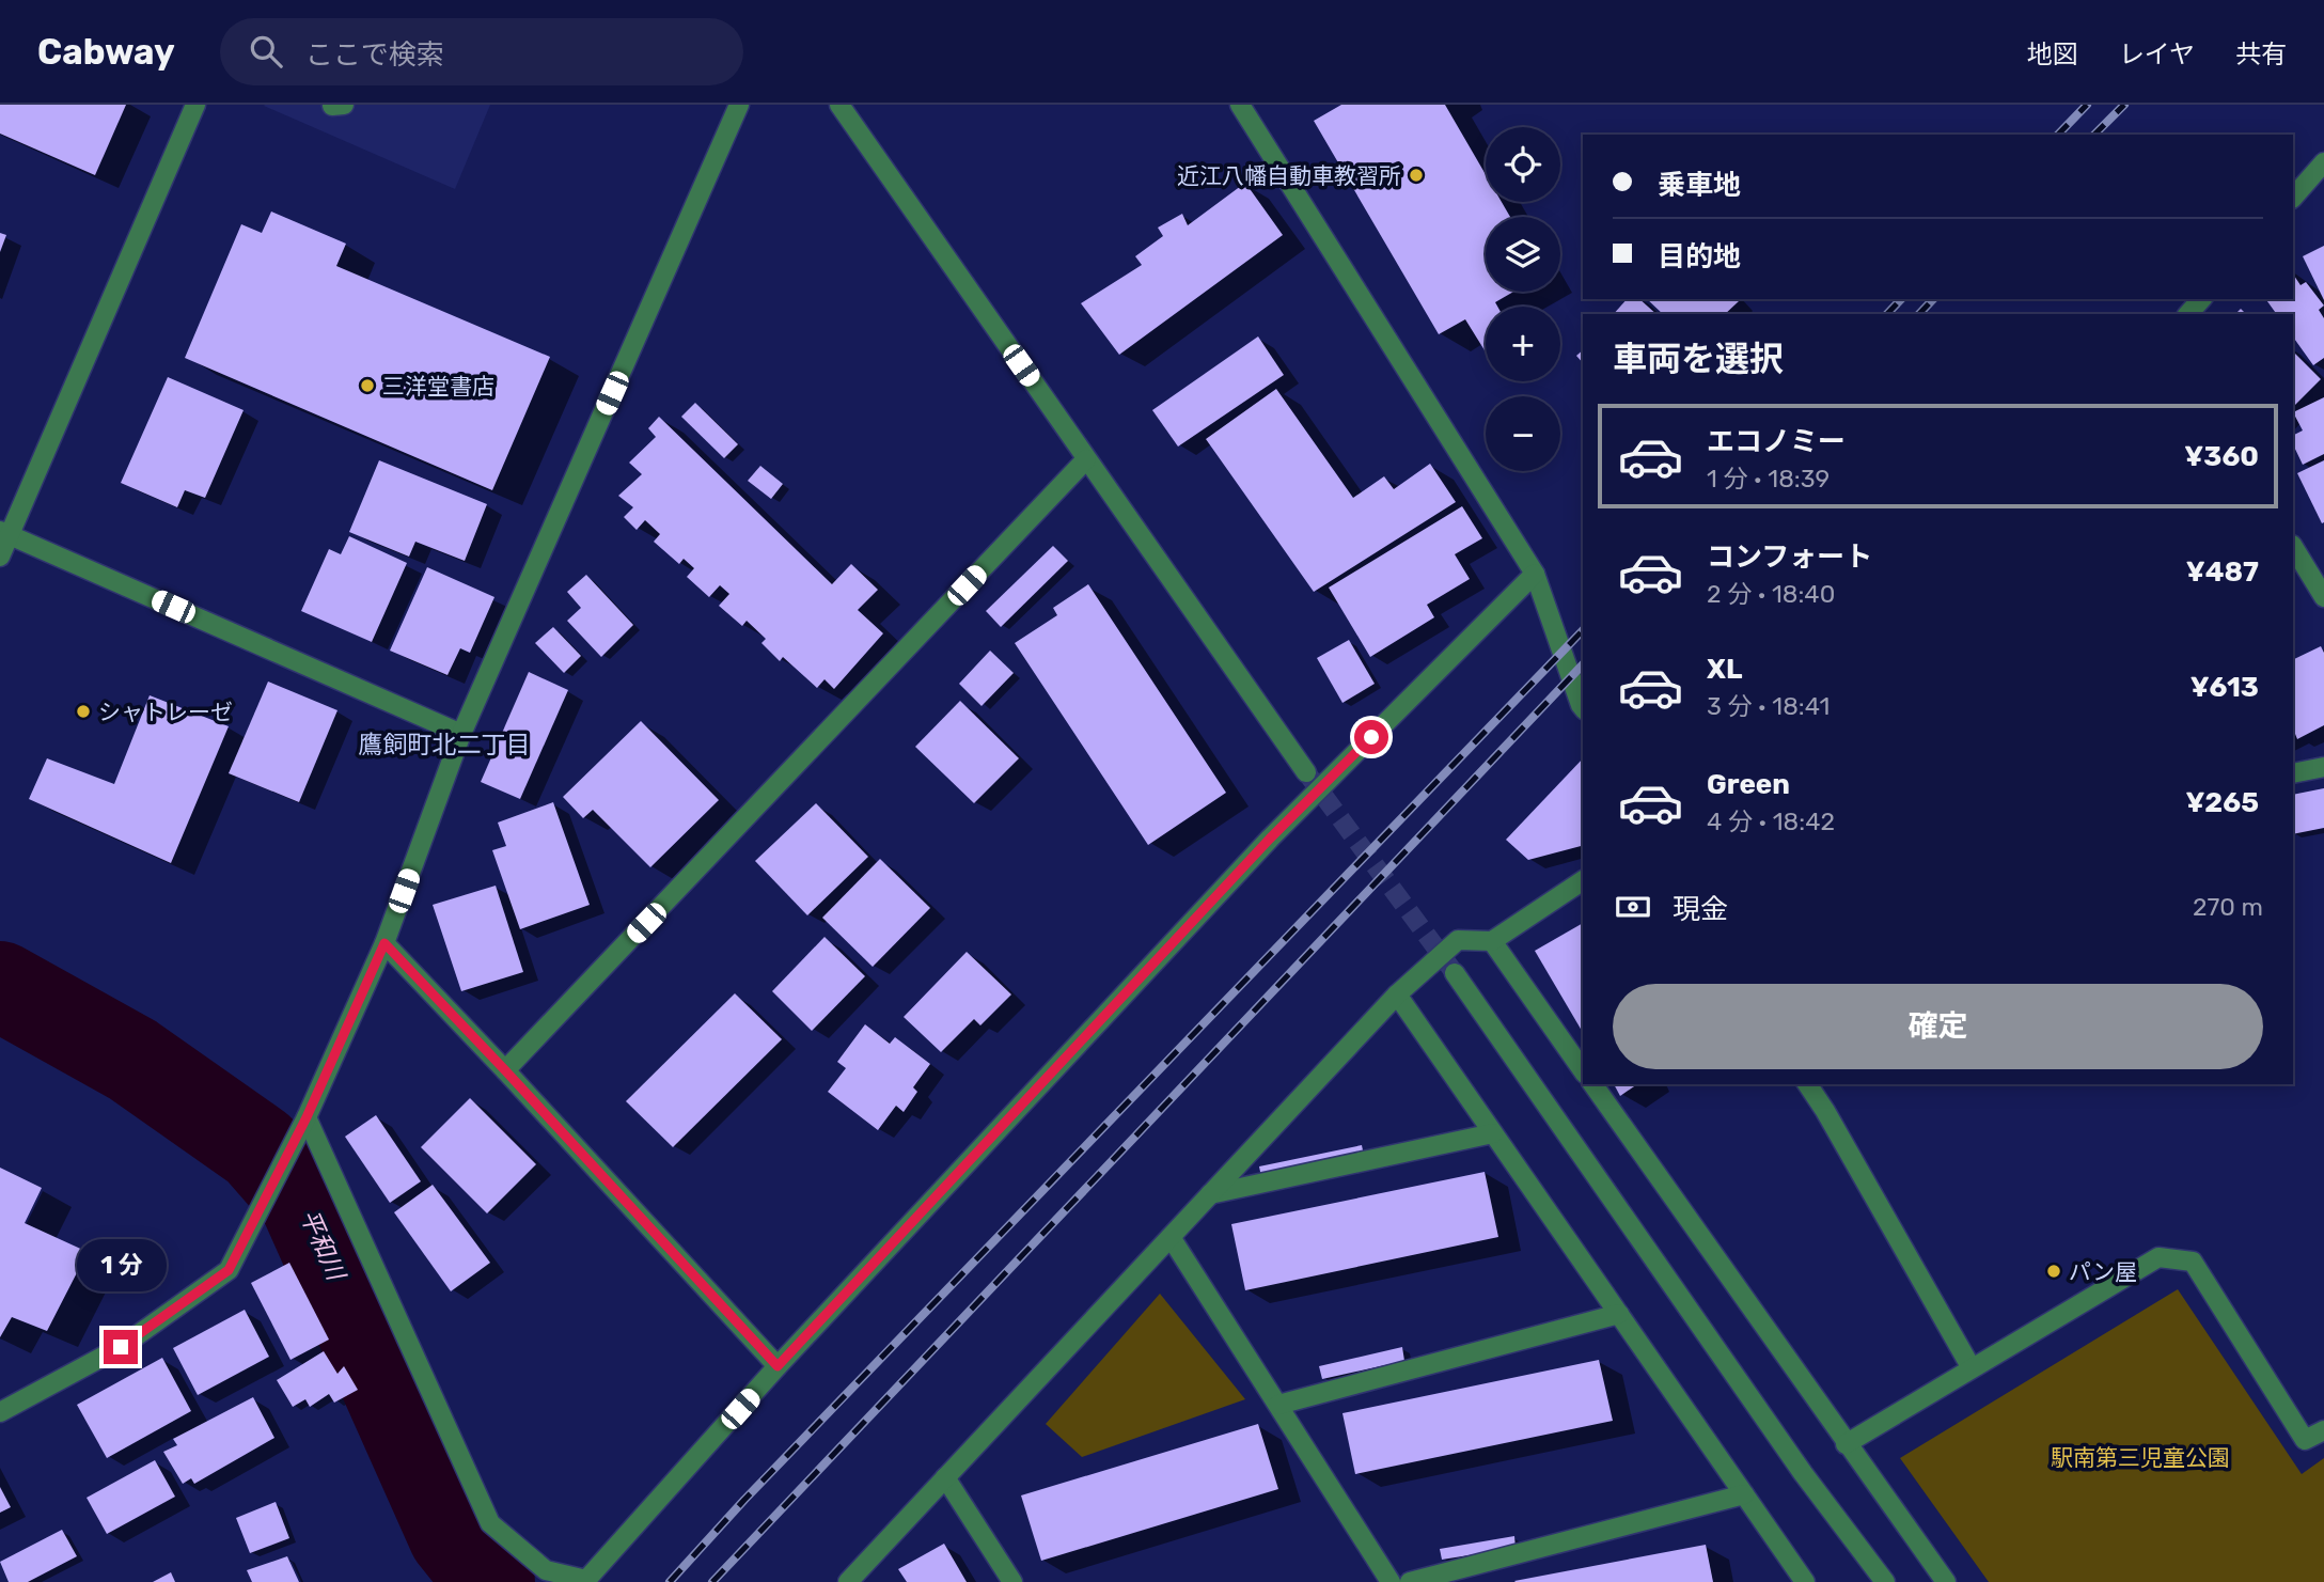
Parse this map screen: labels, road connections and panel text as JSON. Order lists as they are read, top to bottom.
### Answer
{
  "districts": ["鷹飼町北二丁目"],
  "water": ["平和川"],
  "parks": ["駅南第三児童公園"],
  "places": [
    "近江八幡自動車教習所",
    "三洋堂書店",
    "シャトレーゼ",
    "パン屋"
  ],
  "page": {
    "header": "Cabway",
    "search": "ここで検索",
    "nav": ["地図", "レイヤ", "共有"],
    "map_buttons": ["+", "−"],
    "banner": ["乗車地", "目的地"],
    "heading": "車両を選択",
    "list": [
      {
        "name": "エコノミー",
        "note": "1 分 · 18:39",
        "value": "¥360"
      },
      {
        "name": "コンフォート",
        "note": "2 分 · 18:40",
        "value": "¥487"
      },
      {
        "name": "XL",
        "note": "3 分 · 18:41",
        "value": "¥613"
      },
      {
        "name": "Green",
        "note": "4 分 · 18:42",
        "value": "¥265"
      }
    ],
    "pay": ["現金", "270 m"],
    "buttons": "確定",
    "bubble": "1 分"
  }
}
